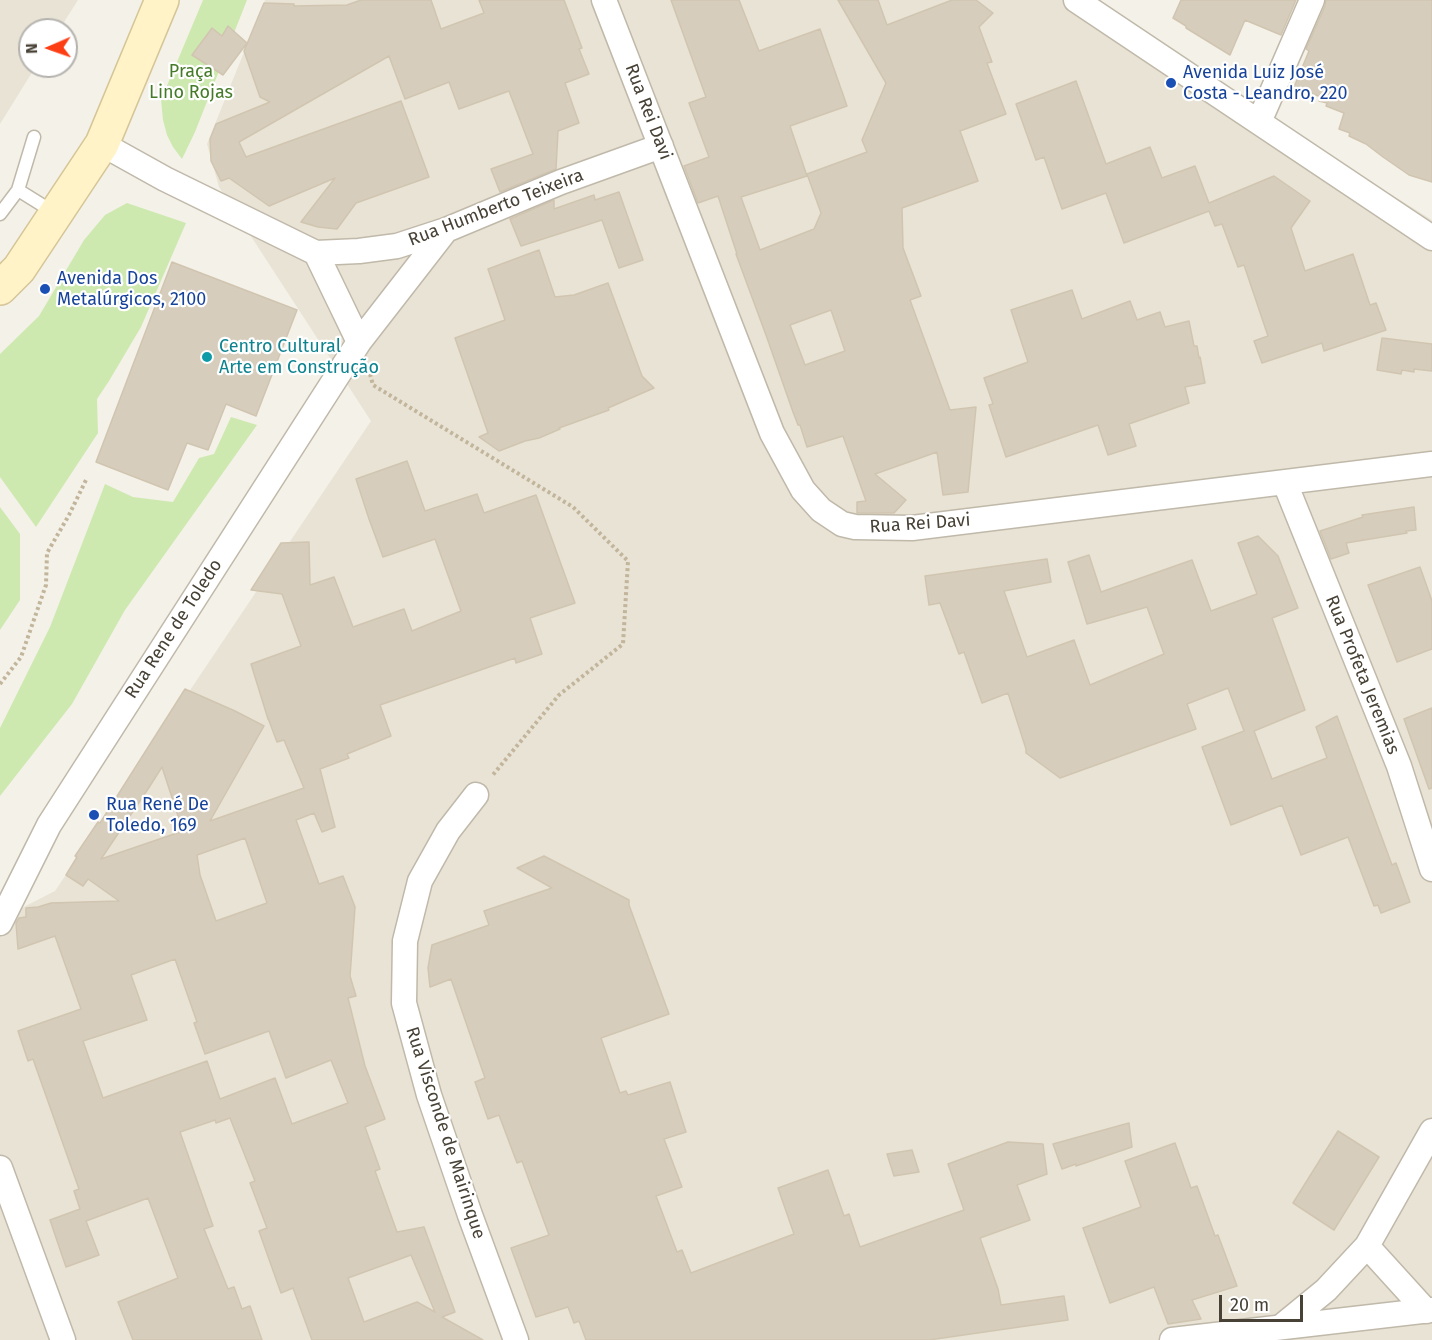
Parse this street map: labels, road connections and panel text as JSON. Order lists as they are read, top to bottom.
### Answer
{
  "streets": {
    "street": [
      "Rua Rei Davi",
      "Rua Humberto Teixeira",
      "Rua Rene de Toledo",
      "Rua Profeta Jeremias",
      "Rua Visconde de Mairinque"
    ]
  },
  "crossings": [
    ["Rua Rei Davi", "Rua Humberto Teixeira"],
    ["Rua Rei Davi", "Rua Profeta Jeremias"],
    ["Rua Humberto Teixeira", "Rua Rene de Toledo"]
  ],
  "parks": ["Praça Lino Rojas"],
  "places": [
    "Avenida Luiz José Costa - Leandro, 220",
    "Avenida Dos Metalúrgicos, 2100",
    "Centro Cultural Arte em Construção",
    "Rua René De Toledo, 169"
  ],
  "scale_bar": "20 m",
  "north": "left"
}
